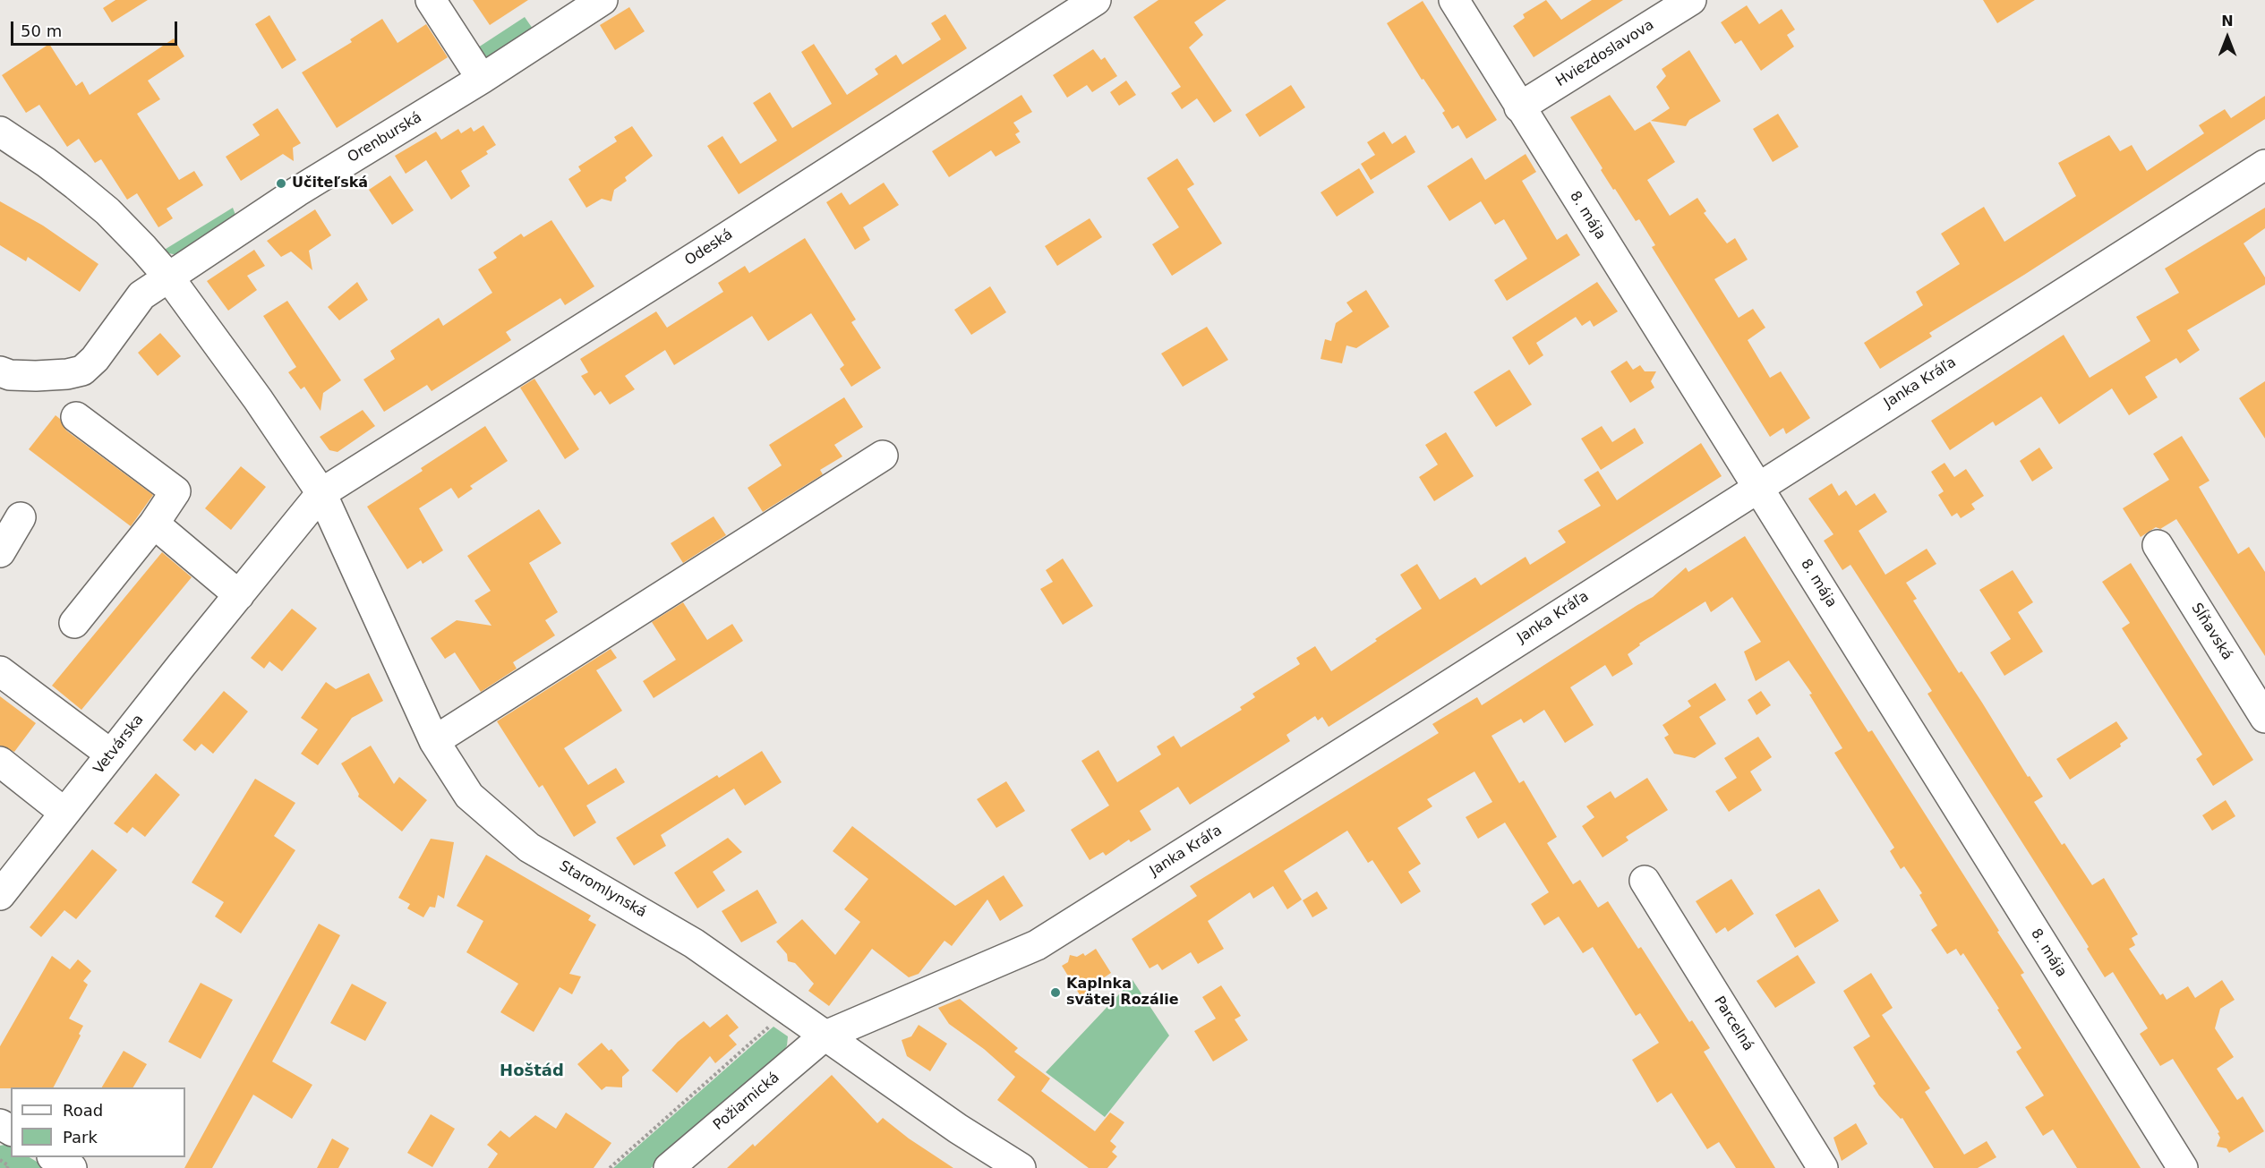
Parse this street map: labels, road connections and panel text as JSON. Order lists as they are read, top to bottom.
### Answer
{
  "streets": {
    "street": [
      "Hviezdoslavova",
      "Orenburská",
      "8. mája",
      "Odeská",
      "Janka Kráľa",
      "Sĺňavská",
      "Vetvárska",
      "Staromlynská",
      "Parcelná",
      "Požiarnická"
    ]
  },
  "crossings": [
    ["Hviezdoslavova", "8. mája"],
    ["8. mája", "Janka Kráľa"],
    ["Odeská", "Vetvárska"],
    ["Odeská", "Staromlynská"],
    ["Janka Kráľa", "Staromlynská"],
    ["Janka Kráľa", "Požiarnická"],
    ["Vetvárska", "Staromlynská"],
    ["Staromlynská", "Požiarnická"]
  ],
  "districts": ["Hoštád"],
  "places": ["Učiteľská", "Kaplnka svätej Rozálie"],
  "legend": ["Road", "Park"],
  "scale_bar": "50 m",
  "north": "top"
}
